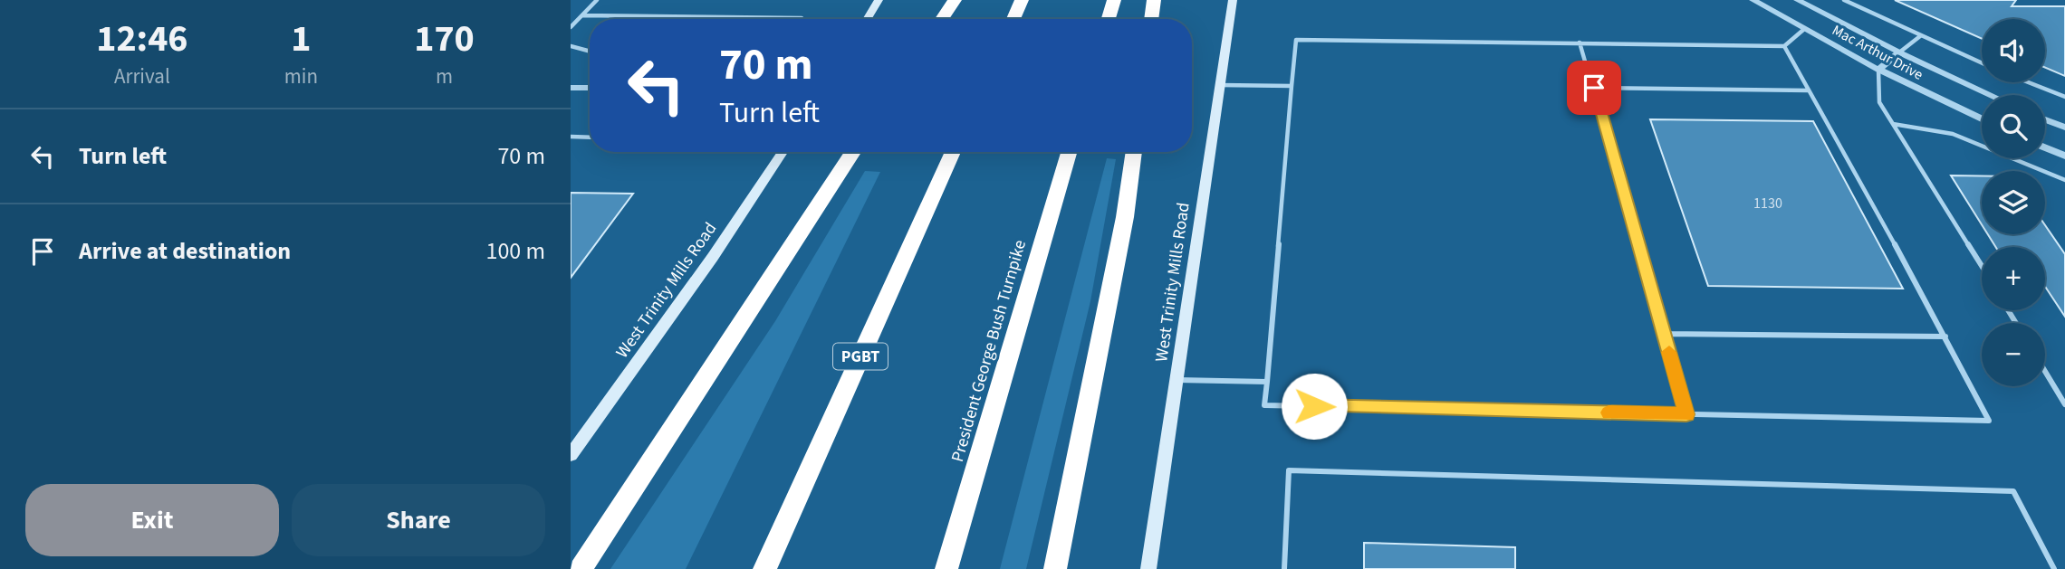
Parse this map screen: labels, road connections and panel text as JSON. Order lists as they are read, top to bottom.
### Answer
{
  "streets": {
    "highway": ["President George Bush Turnpike", "PGBT"],
    "main road": ["West Trinity Mills Road"],
    "street": ["Mac Arthur Drive"]
  },
  "house_numbers": ["1130"],
  "page": {
    "eta": [
      "12:46",
      "Arrival",
      "1",
      "min",
      "170",
      "m"
    ],
    "map_buttons": ["+", "−"],
    "turn": ["70 m", "Turn left"],
    "list": [
      {
        "name": "Turn left",
        "value": "70 m"
      },
      {
        "name": "Arrive at destination",
        "value": "100 m"
      }
    ],
    "buttons": ["Exit", "Share"]
  }
}
